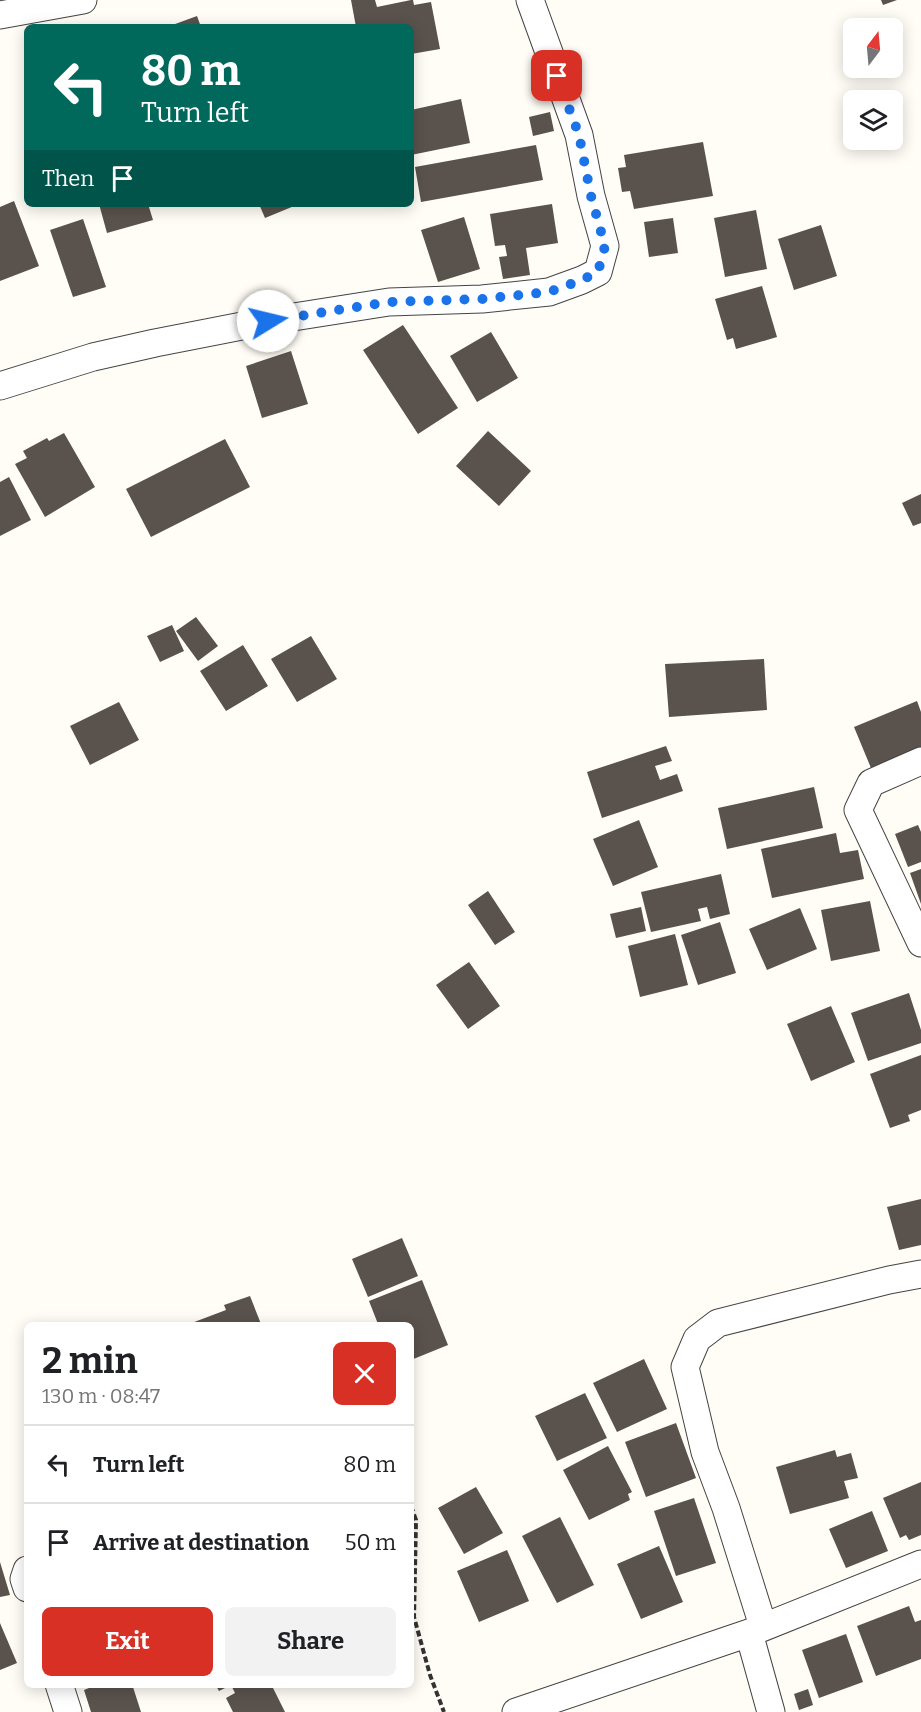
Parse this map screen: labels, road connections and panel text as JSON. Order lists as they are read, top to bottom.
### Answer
{
  "north": "top",
  "page": {
    "turn": ["80 m", "Turn left"],
    "then": "Then",
    "heading": ["2 min", "130 m · 08:47"],
    "list": [
      {
        "name": "Turn left",
        "value": "80 m"
      },
      {
        "name": "Arrive at destination",
        "value": "50 m"
      }
    ],
    "buttons": ["Exit", "Share"]
  }
}
